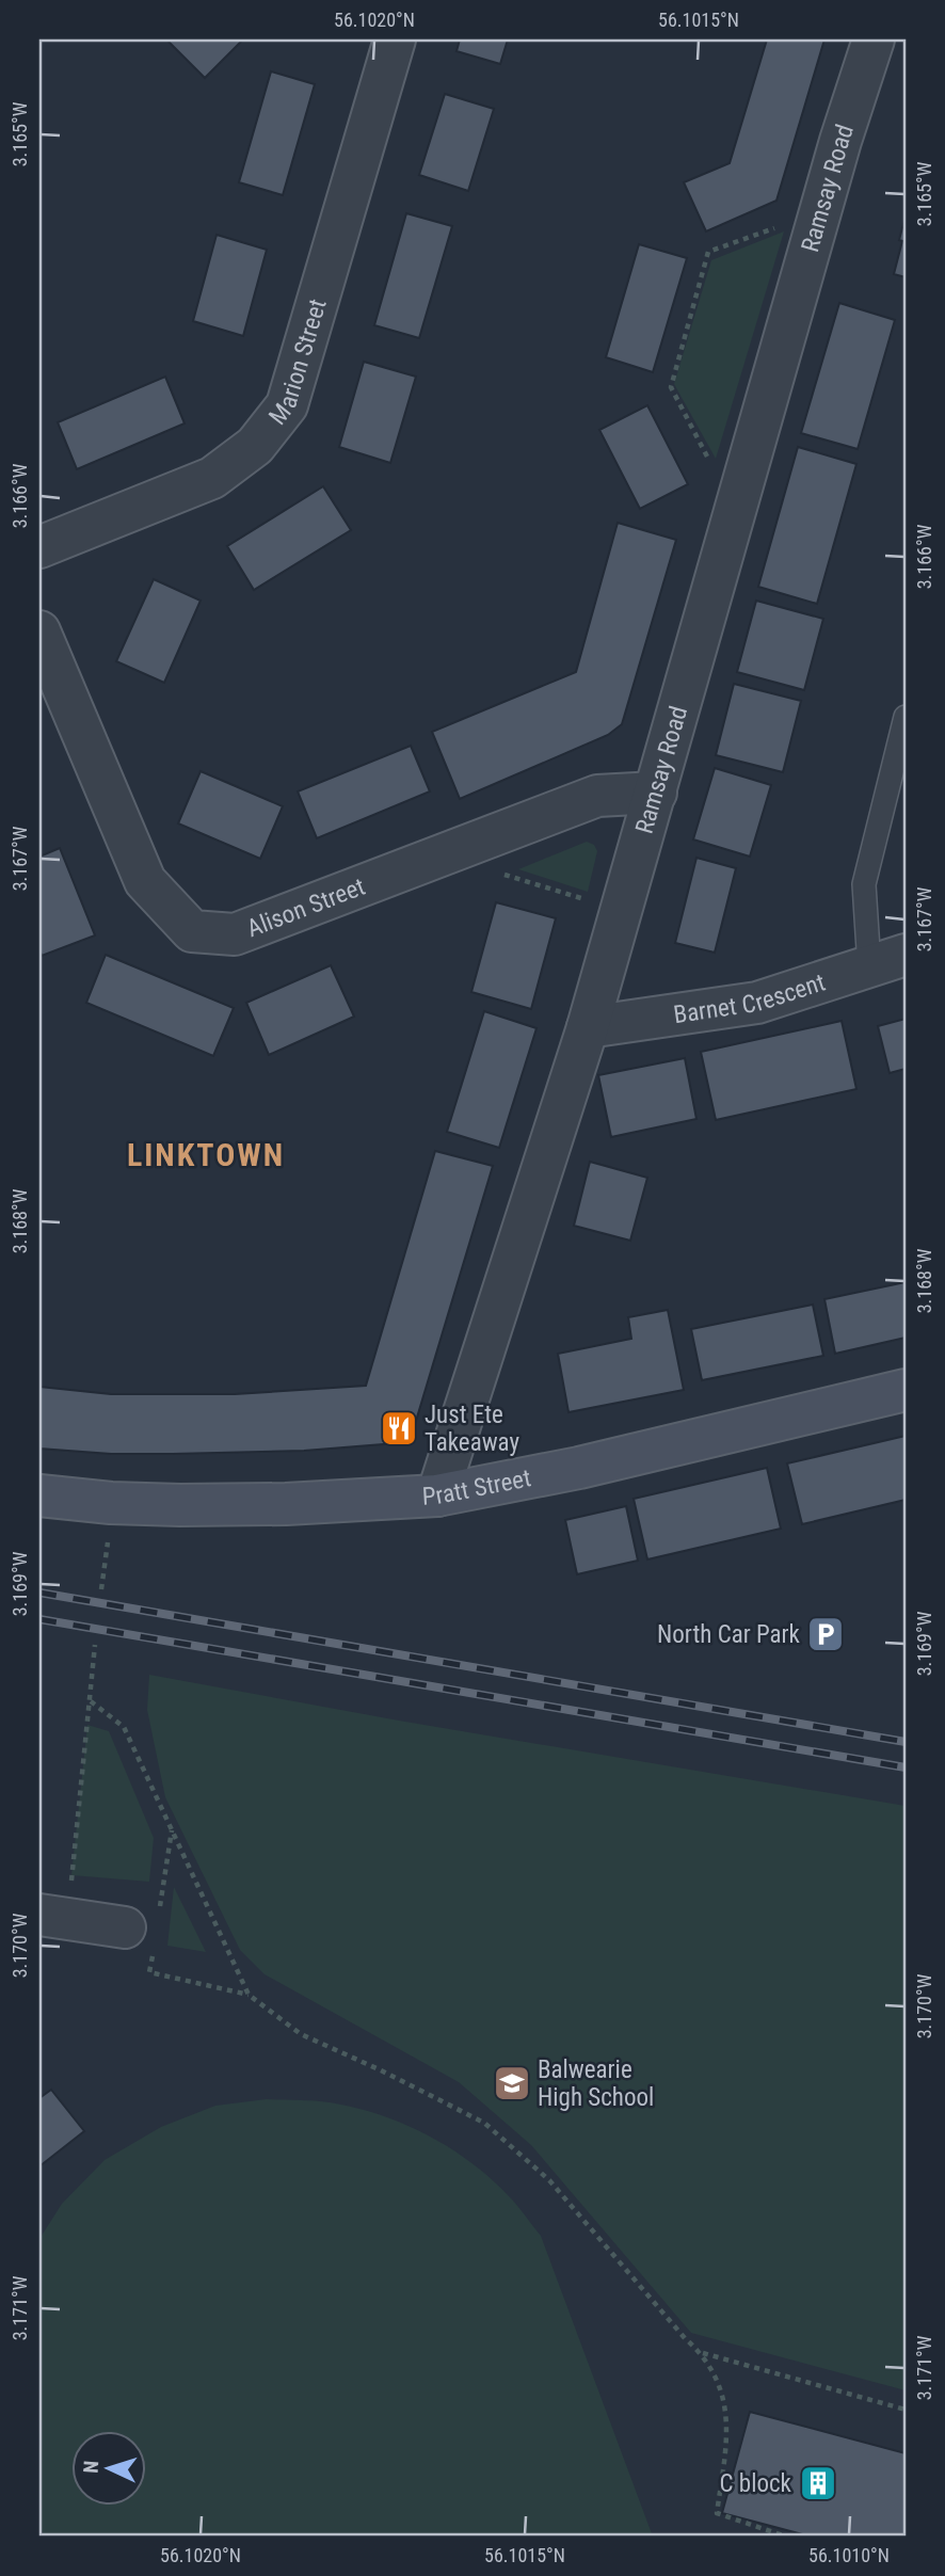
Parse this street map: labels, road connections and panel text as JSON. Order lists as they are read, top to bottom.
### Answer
{
  "streets": {
    "main road": ["Pratt Street"],
    "street": [
      "Ramsay Road",
      "Marion Street",
      "Alison Street",
      "Barnet Crescent"
    ]
  },
  "crossings": [
    ["Ramsay Road", "Alison Street"],
    ["Ramsay Road", "Barnet Crescent"],
    ["Ramsay Road", "Pratt Street"]
  ],
  "districts": ["LINKTOWN"],
  "places": {
    "restaurant": ["Just Ete Takeaway"],
    "parking": ["North Car Park"],
    "school or university": ["Balwearie High School"],
    "building": ["C block"]
  },
  "north": "left",
  "coordinates": [
    "56.1020°N",
    "56.1015°N",
    "3.165°W",
    "3.166°W",
    "3.167°W",
    "3.168°W",
    "3.169°W",
    "3.170°W",
    "3.171°W",
    "56.1010°N"
  ]
}
